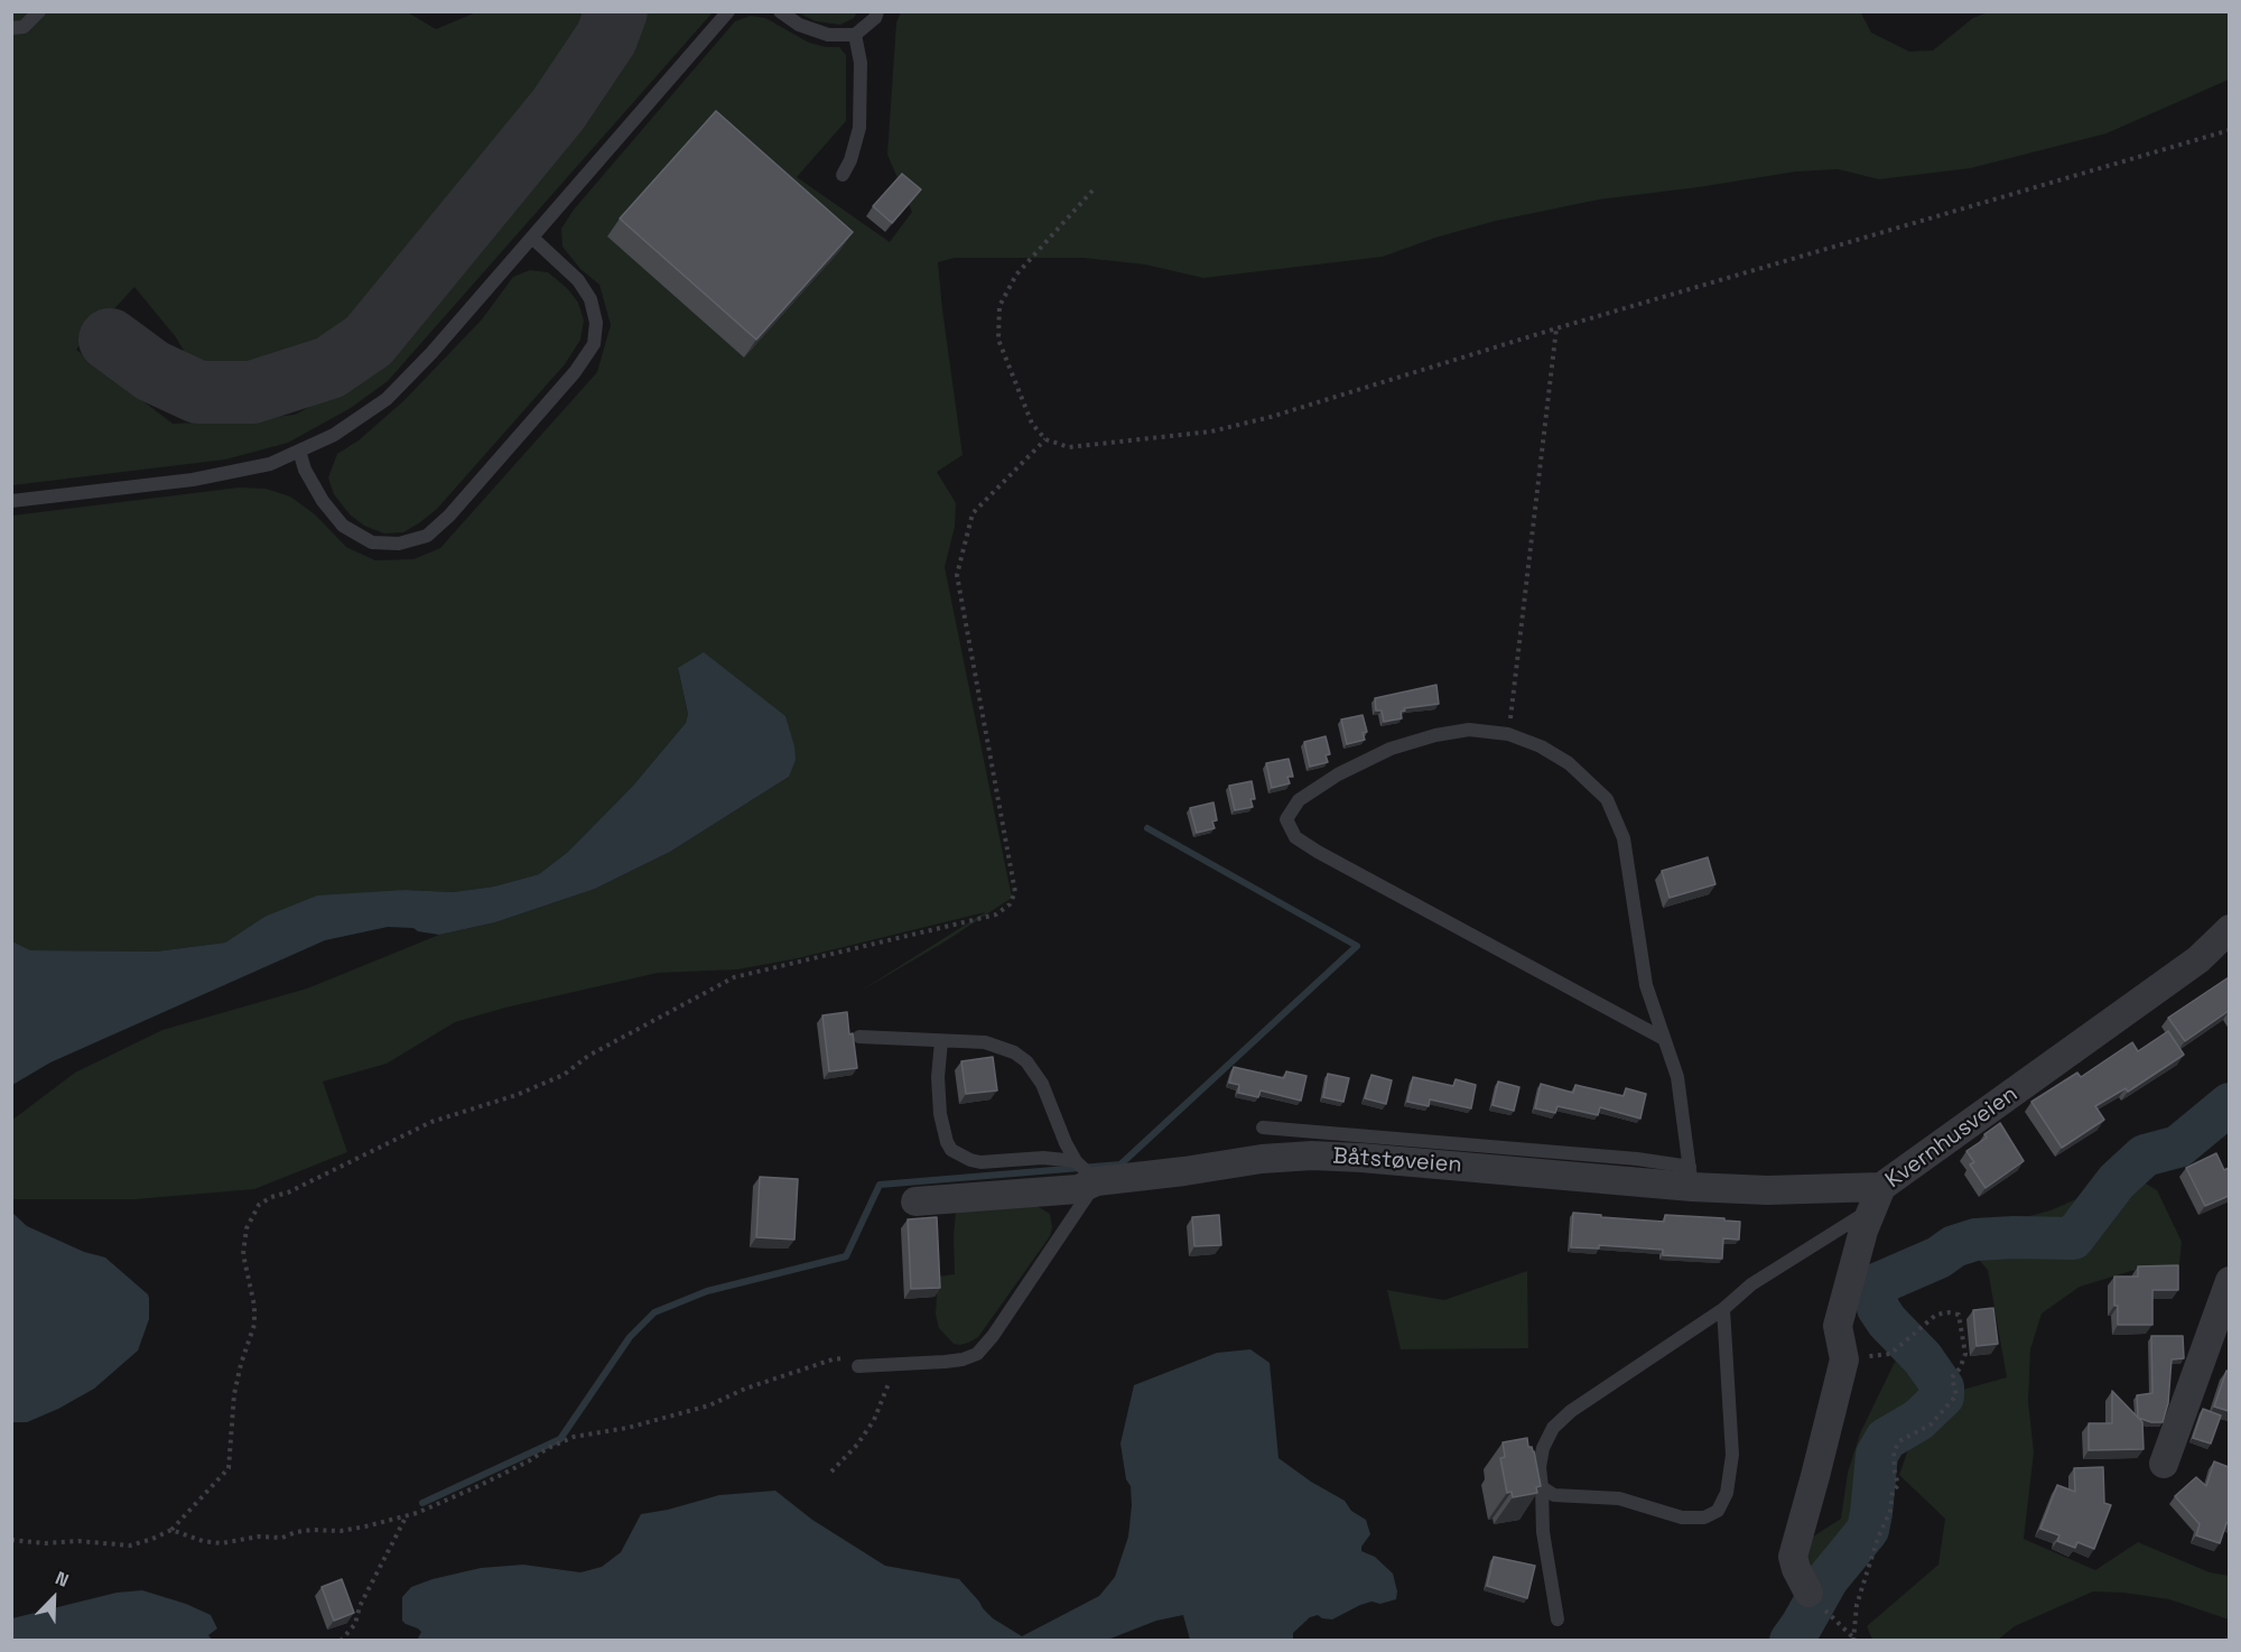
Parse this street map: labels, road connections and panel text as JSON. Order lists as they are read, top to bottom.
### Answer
{
  "streets": {
    "street": ["Kvernhusveien", "Båtstøveien"]
  },
  "crossings": [
    ["Kvernhusveien", "Båtstøveien"]
  ],
  "north": "top right"
}
